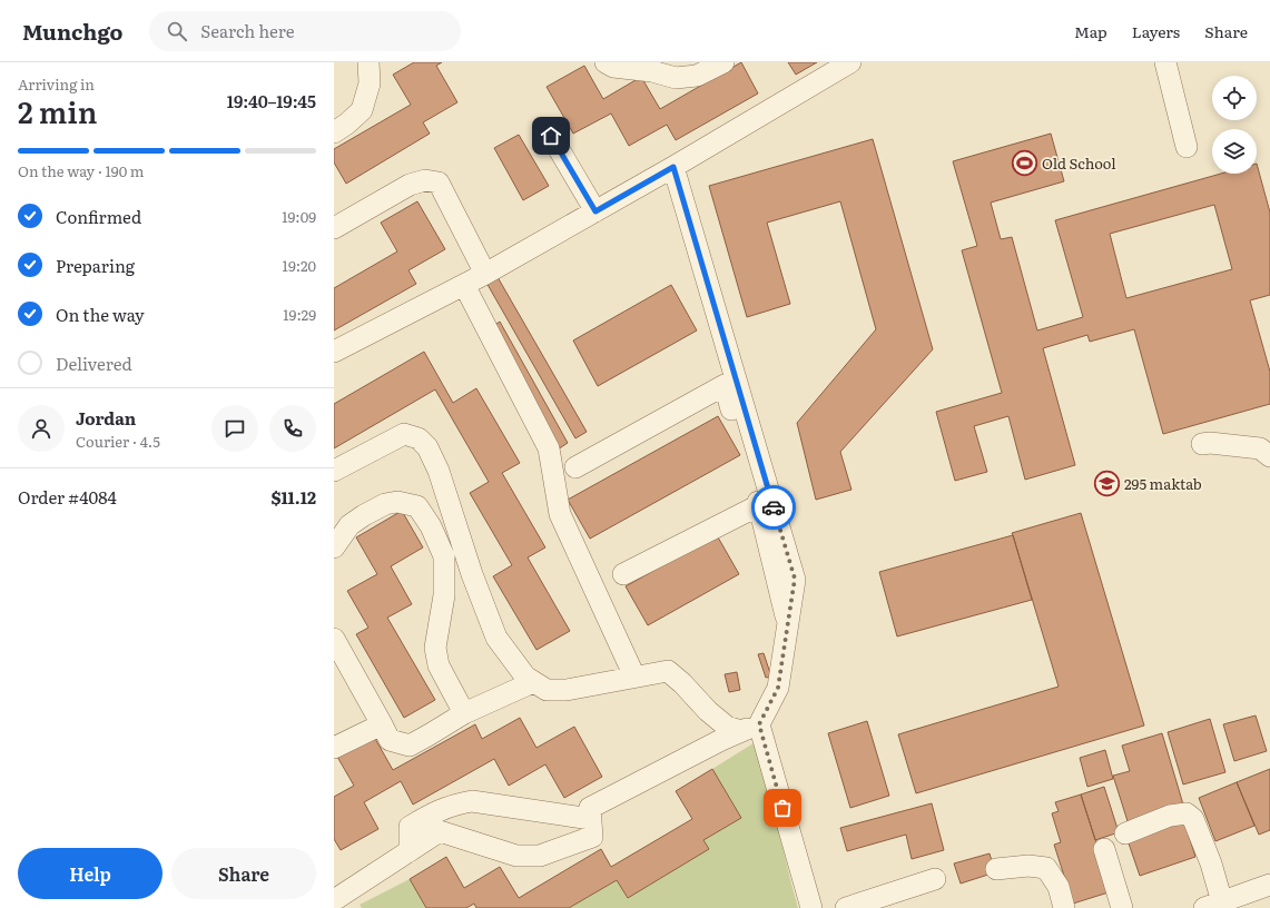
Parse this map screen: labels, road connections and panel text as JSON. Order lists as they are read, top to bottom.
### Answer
{
  "places": {
    "sports": ["Old School"],
    "school or university": ["295 maktab"]
  },
  "page": {
    "header": "Munchgo",
    "search": "Search here",
    "nav": ["Map", "Layers", "Share"],
    "heading": ["2 min", "Arriving in", "19:40–19:45"],
    "panel": [
      "Jordan",
      "Courier · 4.5",
      "Order #4084",
      "$11.12"
    ],
    "bar": "On the way · 190 m",
    "list": [
      ["Confirmed", "19:09"],
      ["Preparing", "19:20"],
      ["On the way", "19:29"],
      "Delivered"
    ],
    "buttons": ["Help", "Share"]
  }
}
